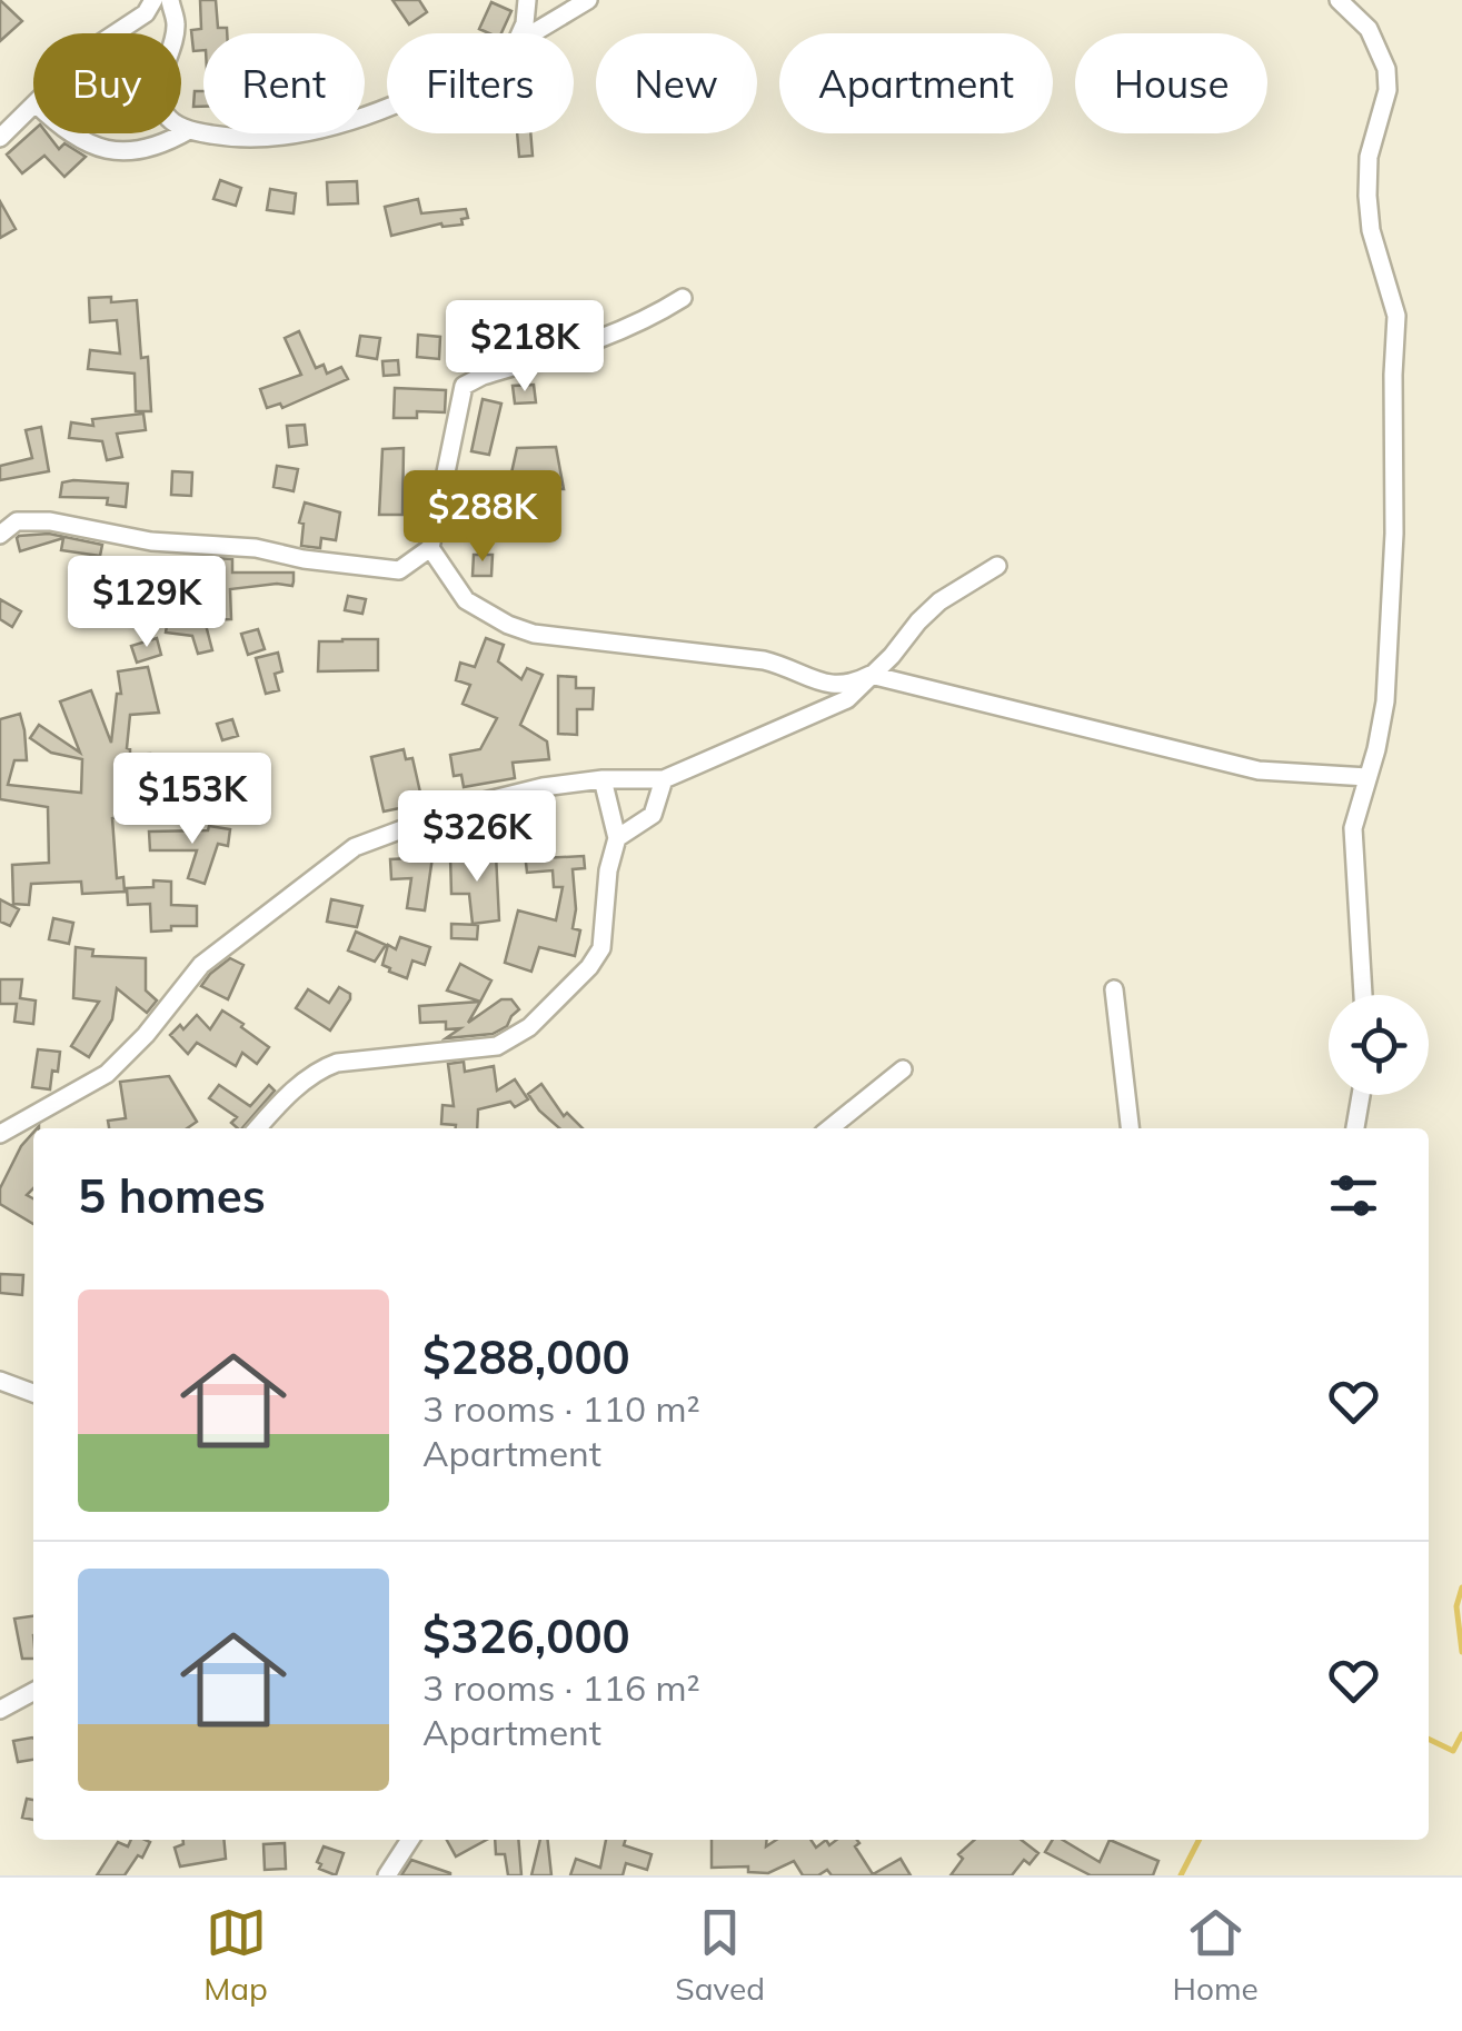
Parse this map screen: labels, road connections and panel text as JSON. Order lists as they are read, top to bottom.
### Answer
{
  "page": {
    "chip": [
      "Buy",
      "Rent",
      "Filters",
      "New",
      "Apartment",
      "House"
    ],
    "price": [
      "$218K",
      "$288K",
      "$129K",
      "$153K",
      "$326K"
    ],
    "heading": "5 homes",
    "list": [
      {
        "name": "$288,000",
        "note": "3 rooms · 110 m² · Apartment"
      },
      {
        "name": "$326,000",
        "note": "3 rooms · 116 m² · Apartment"
      }
    ],
    "tabs": ["Map", "Saved", "Home"]
  }
}
